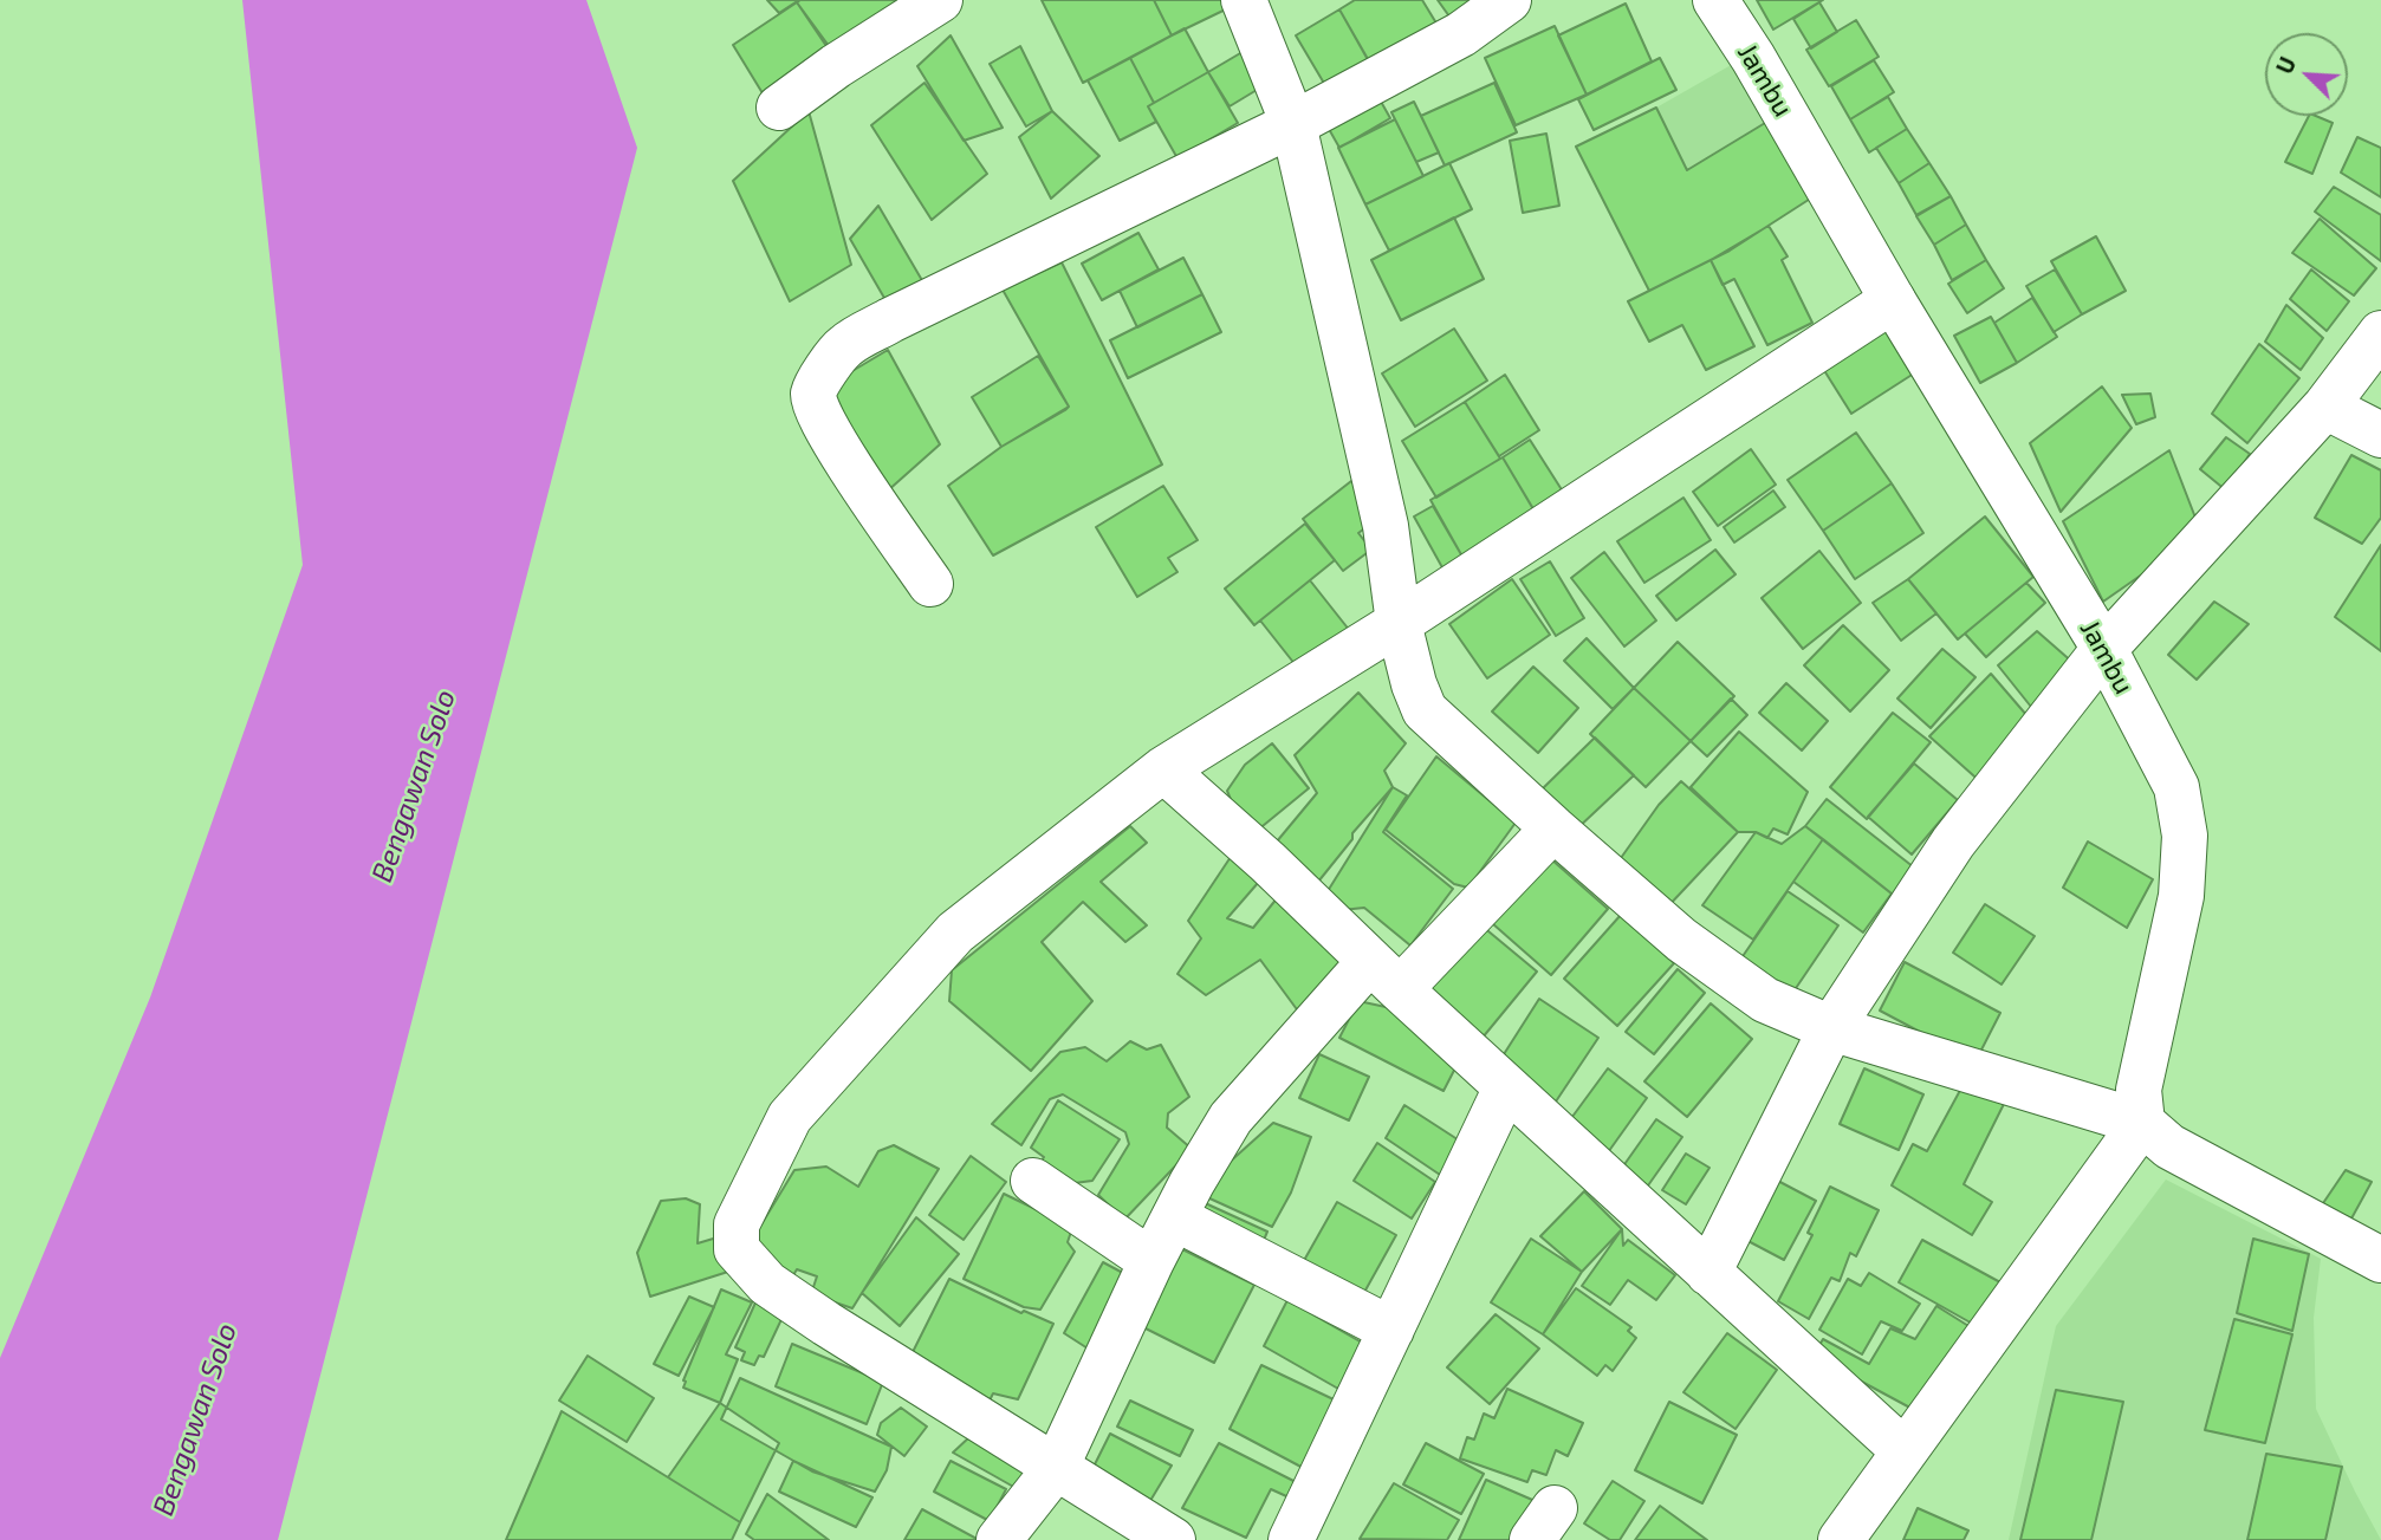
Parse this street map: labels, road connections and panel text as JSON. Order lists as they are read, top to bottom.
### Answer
{
  "streets": {
    "street": ["Jambu"]
  },
  "water": ["Bengawan Solo"],
  "north": "top left"
}
